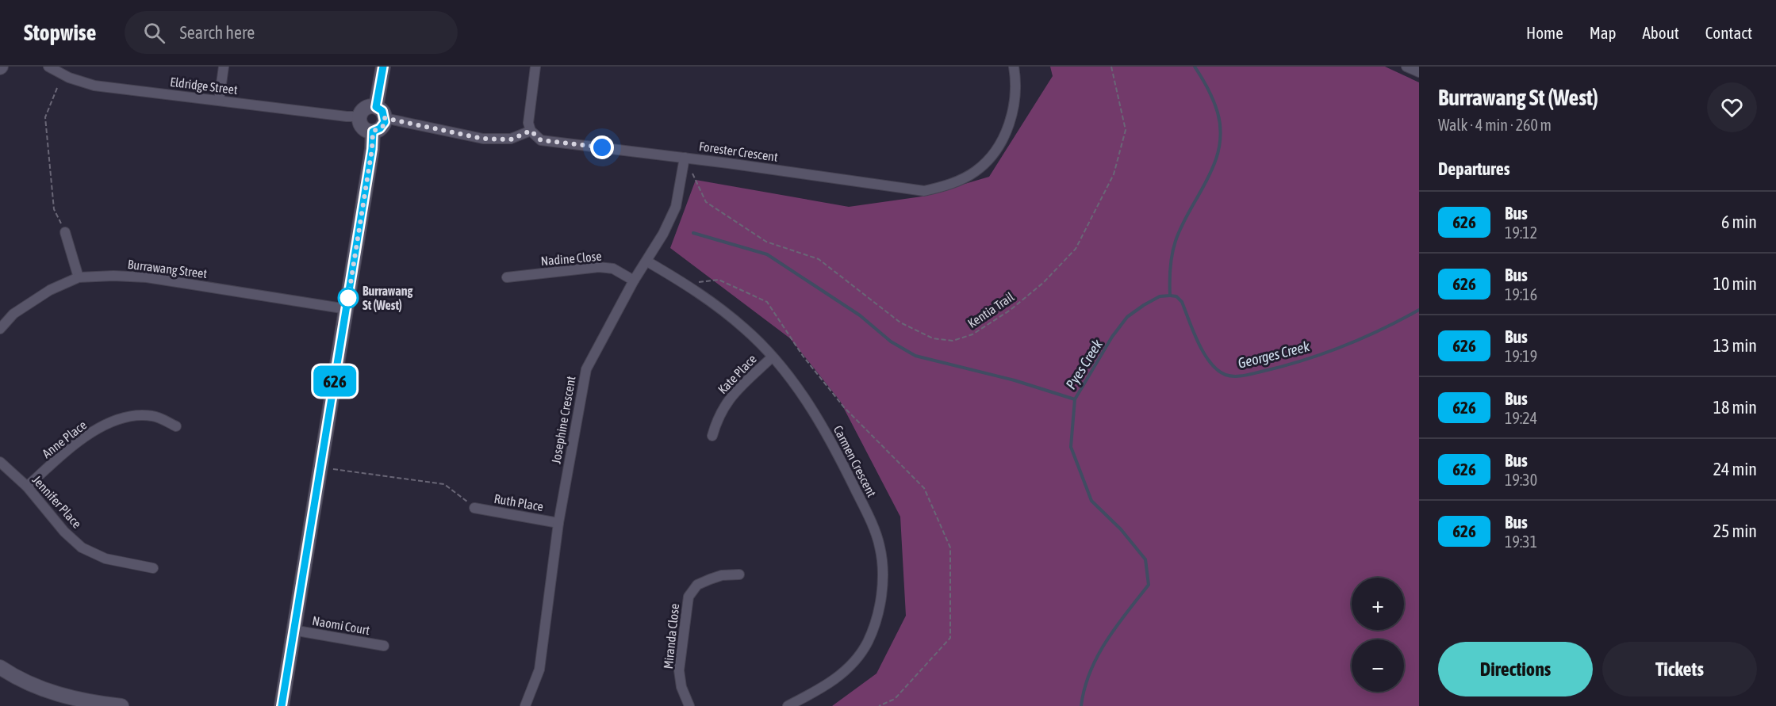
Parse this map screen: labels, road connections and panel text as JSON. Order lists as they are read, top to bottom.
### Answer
{
  "streets": {
    "street": [
      "Eldridge Street",
      "Forester Crescent",
      "Nadine Close",
      "Burrawang Street",
      "Kate Place",
      "Josephine Crescent",
      "Anne Place",
      "Carmen Crescent",
      "Jennifer Place",
      "Ruth Place",
      "Naomi Court",
      "Miranda Close"
    ],
    "path": ["Kentia Trail"]
  },
  "crossings": [
    ["Forester Crescent", "Kentia Trail"],
    ["Forester Crescent", "Josephine Crescent"],
    ["Nadine Close", "Josephine Crescent"],
    ["Kentia Trail", "Josephine Crescent"],
    ["Kate Place", "Carmen Crescent"],
    ["Josephine Crescent", "Carmen Crescent"],
    ["Josephine Crescent", "Ruth Place"],
    ["Anne Place", "Jennifer Place"]
  ],
  "water": ["Georges Creek", "Pyes Creek"],
  "places": ["Burrawang St (West)"],
  "lines": ["bus line 626"],
  "page": {
    "header": "Stopwise",
    "search": "Search here",
    "nav": [
      "Home",
      "Map",
      "About",
      "Contact"
    ],
    "on_map": "626",
    "heading": [
      ["Burrawang St (West)", "Walk · 4 min · 260 m"],
      "Departures"
    ],
    "list": [
      {
        "mark": "626",
        "name": "Bus",
        "note": "19:12",
        "value": "6 min"
      },
      {
        "mark": "626",
        "name": "Bus",
        "note": "19:16",
        "value": "10 min"
      },
      {
        "mark": "626",
        "name": "Bus",
        "note": "19:19",
        "value": "13 min"
      },
      {
        "mark": "626",
        "name": "Bus",
        "note": "19:24",
        "value": "18 min"
      },
      {
        "mark": "626",
        "name": "Bus",
        "note": "19:30",
        "value": "24 min"
      },
      {
        "mark": "626",
        "name": "Bus",
        "note": "19:31",
        "value": "25 min"
      }
    ],
    "map_buttons": ["+", "−"],
    "buttons": ["Directions", "Tickets"]
  }
}
